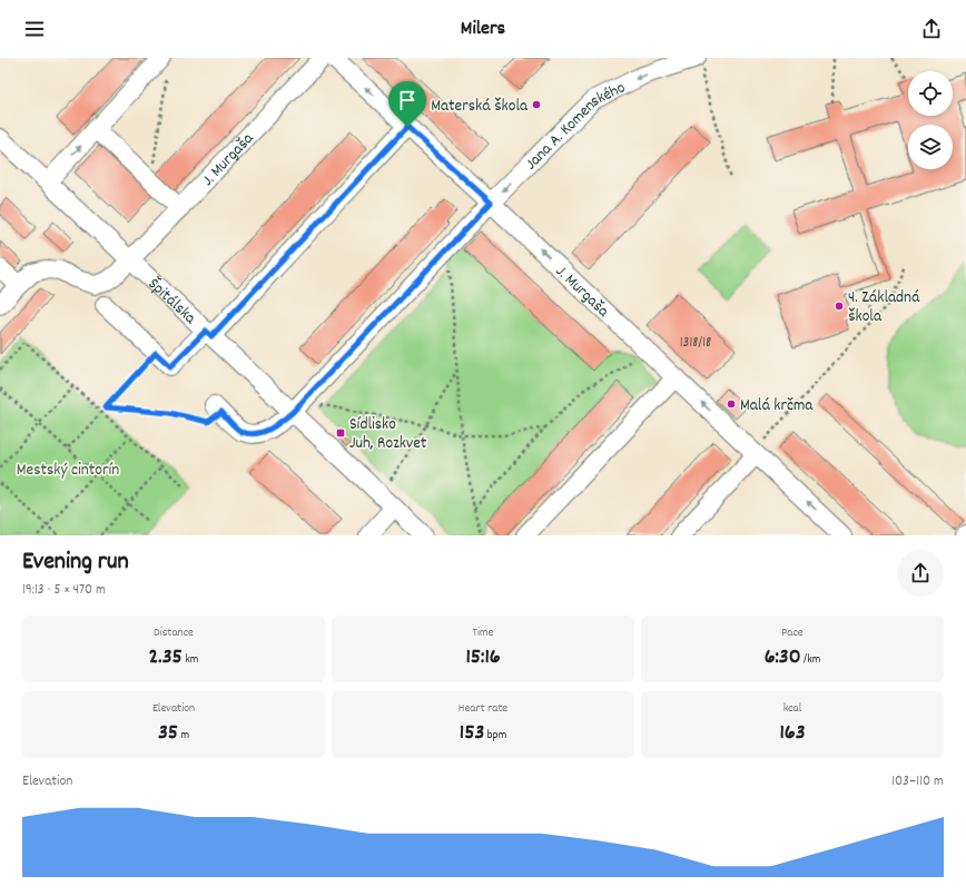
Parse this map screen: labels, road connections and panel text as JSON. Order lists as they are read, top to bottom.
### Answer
{
  "streets": {
    "street": ["Jana A. Komenského", "J. Murgaša", "Špitálska"]
  },
  "crossings": [
    ["Jana A. Komenského", "J. Murgaša"],
    ["J. Murgaša", "Špitálska"]
  ],
  "one_way": ["Jana A. Komenského", "J. Murgaša"],
  "parks": ["Mestský cintorín"],
  "places": {
    "other": ["Materská škola", "4. Základná škola", "Malá krčma"],
    "transit": ["Sídlisko Juh, Rozkvet"]
  },
  "house_numbers": ["1318/18"],
  "page": {
    "header": "Milers",
    "heading": ["Evening run", "19:13 · 5 × 470 m"],
    "stats": [
      ["Distance", "2.35 km"],
      ["Time", "15:16"],
      ["Pace", "6:30 /km"],
      ["Elevation", "35 m"],
      ["Heart rate", "153 bpm"],
      ["kcal", "163"]
    ],
    "chart": ["Elevation", "103–110 m"]
  }
}
